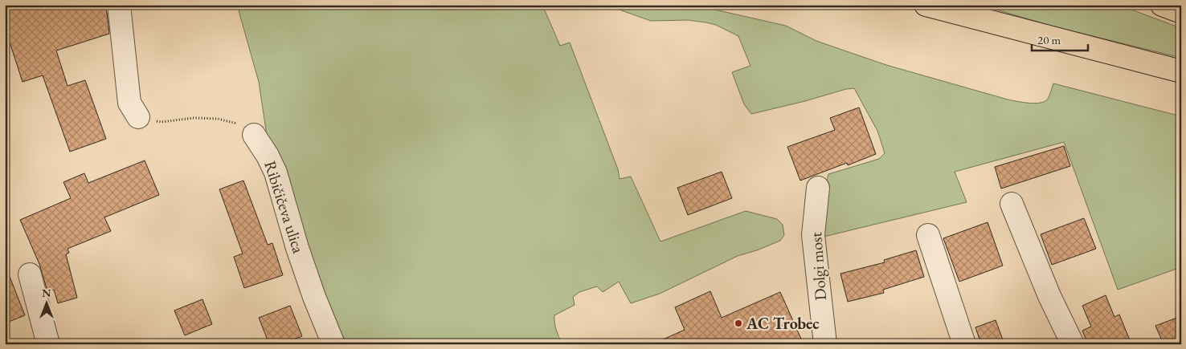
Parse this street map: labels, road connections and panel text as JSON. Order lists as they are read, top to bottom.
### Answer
{
  "streets": {
    "street": ["Ribičičeva ulica", "Dolgi most"]
  },
  "places": ["AC Trobec"],
  "scale_bar": "20 m",
  "north": "top"
}
